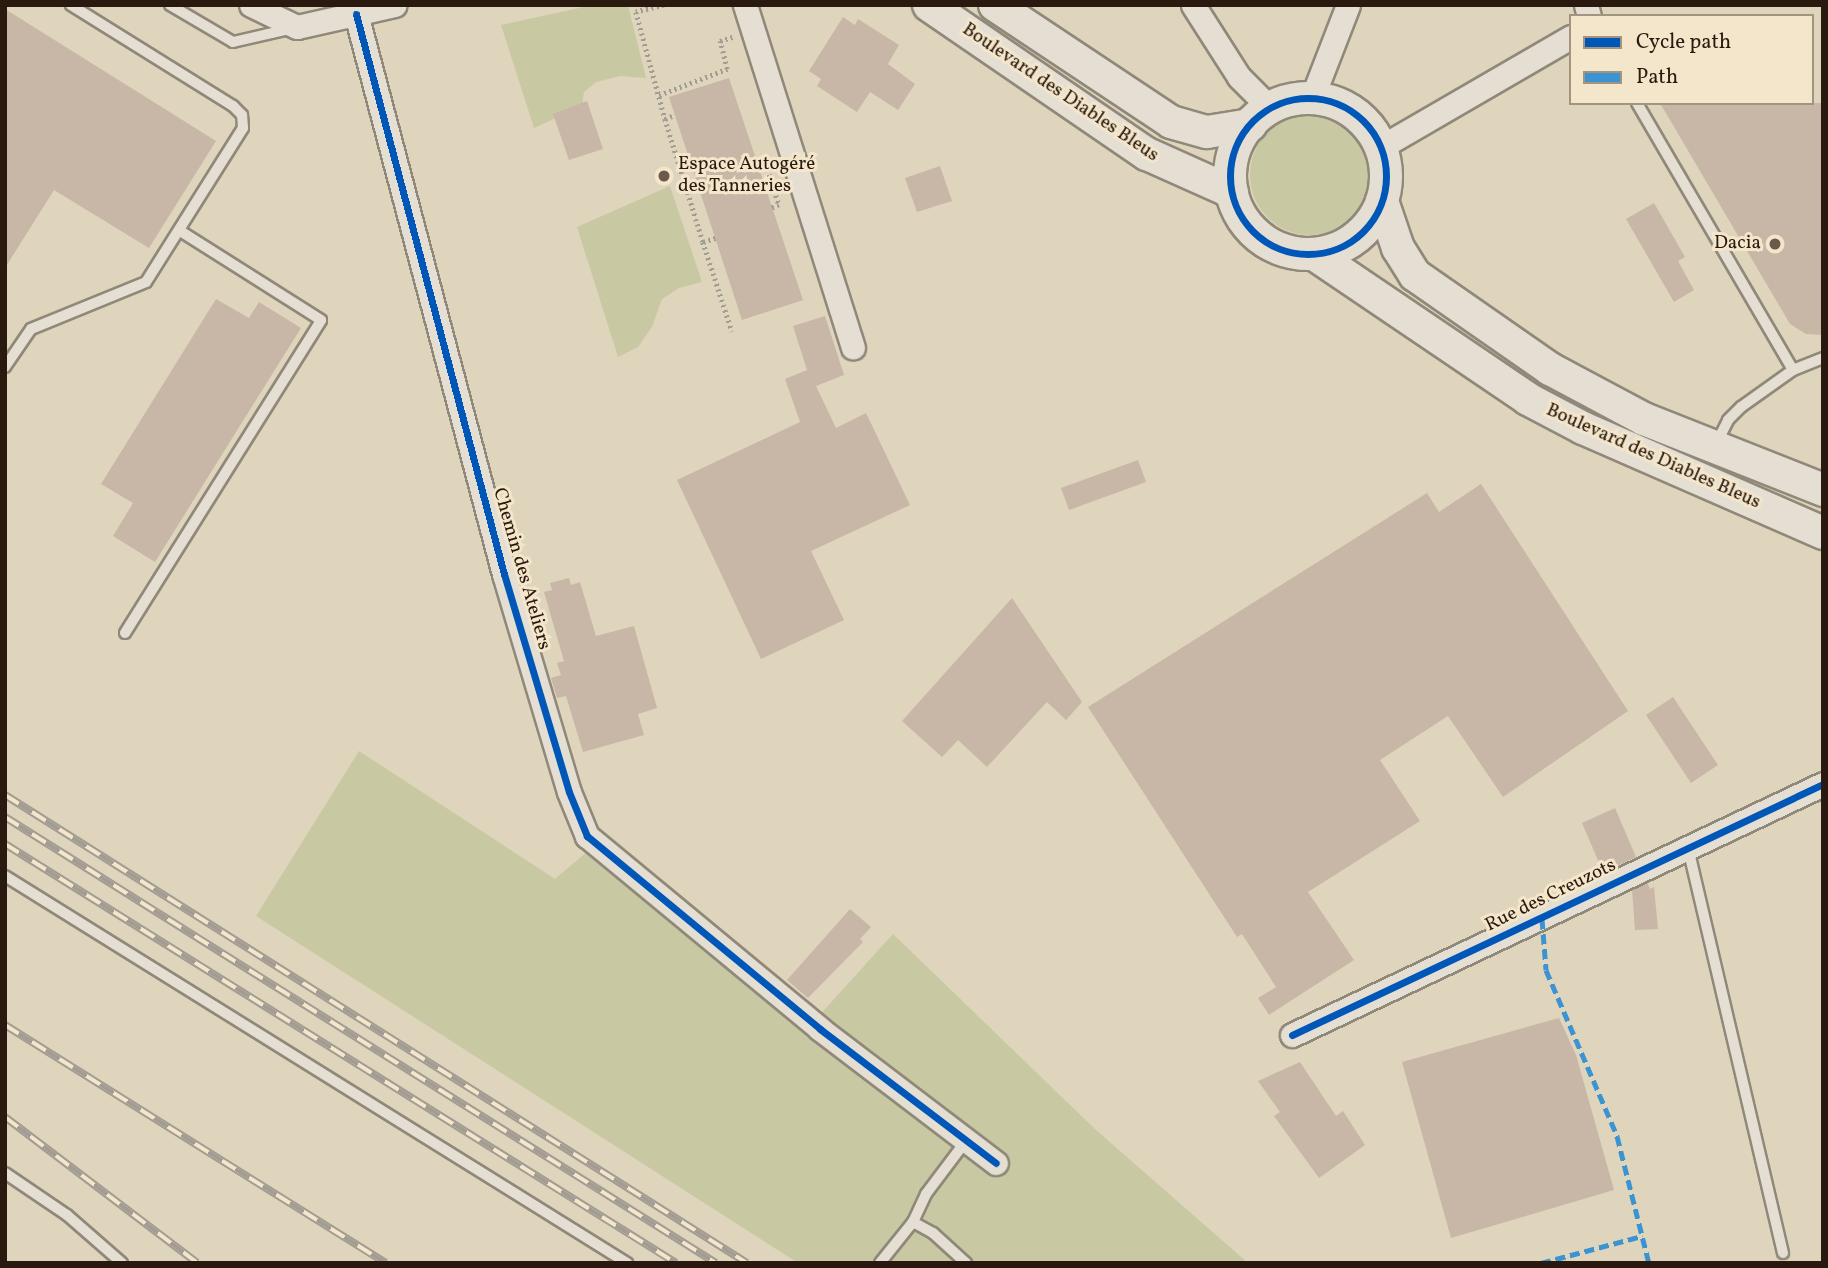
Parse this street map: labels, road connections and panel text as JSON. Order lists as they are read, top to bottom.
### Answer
{
  "streets": {
    "main road": ["Boulevard des Diables Bleus"],
    "street": ["Chemin des Ateliers", "Rue des Creuzots"]
  },
  "places": ["Espace Autogéré des Tanneries", "Dacia"],
  "legend": ["Cycle path", "Path"]
}
